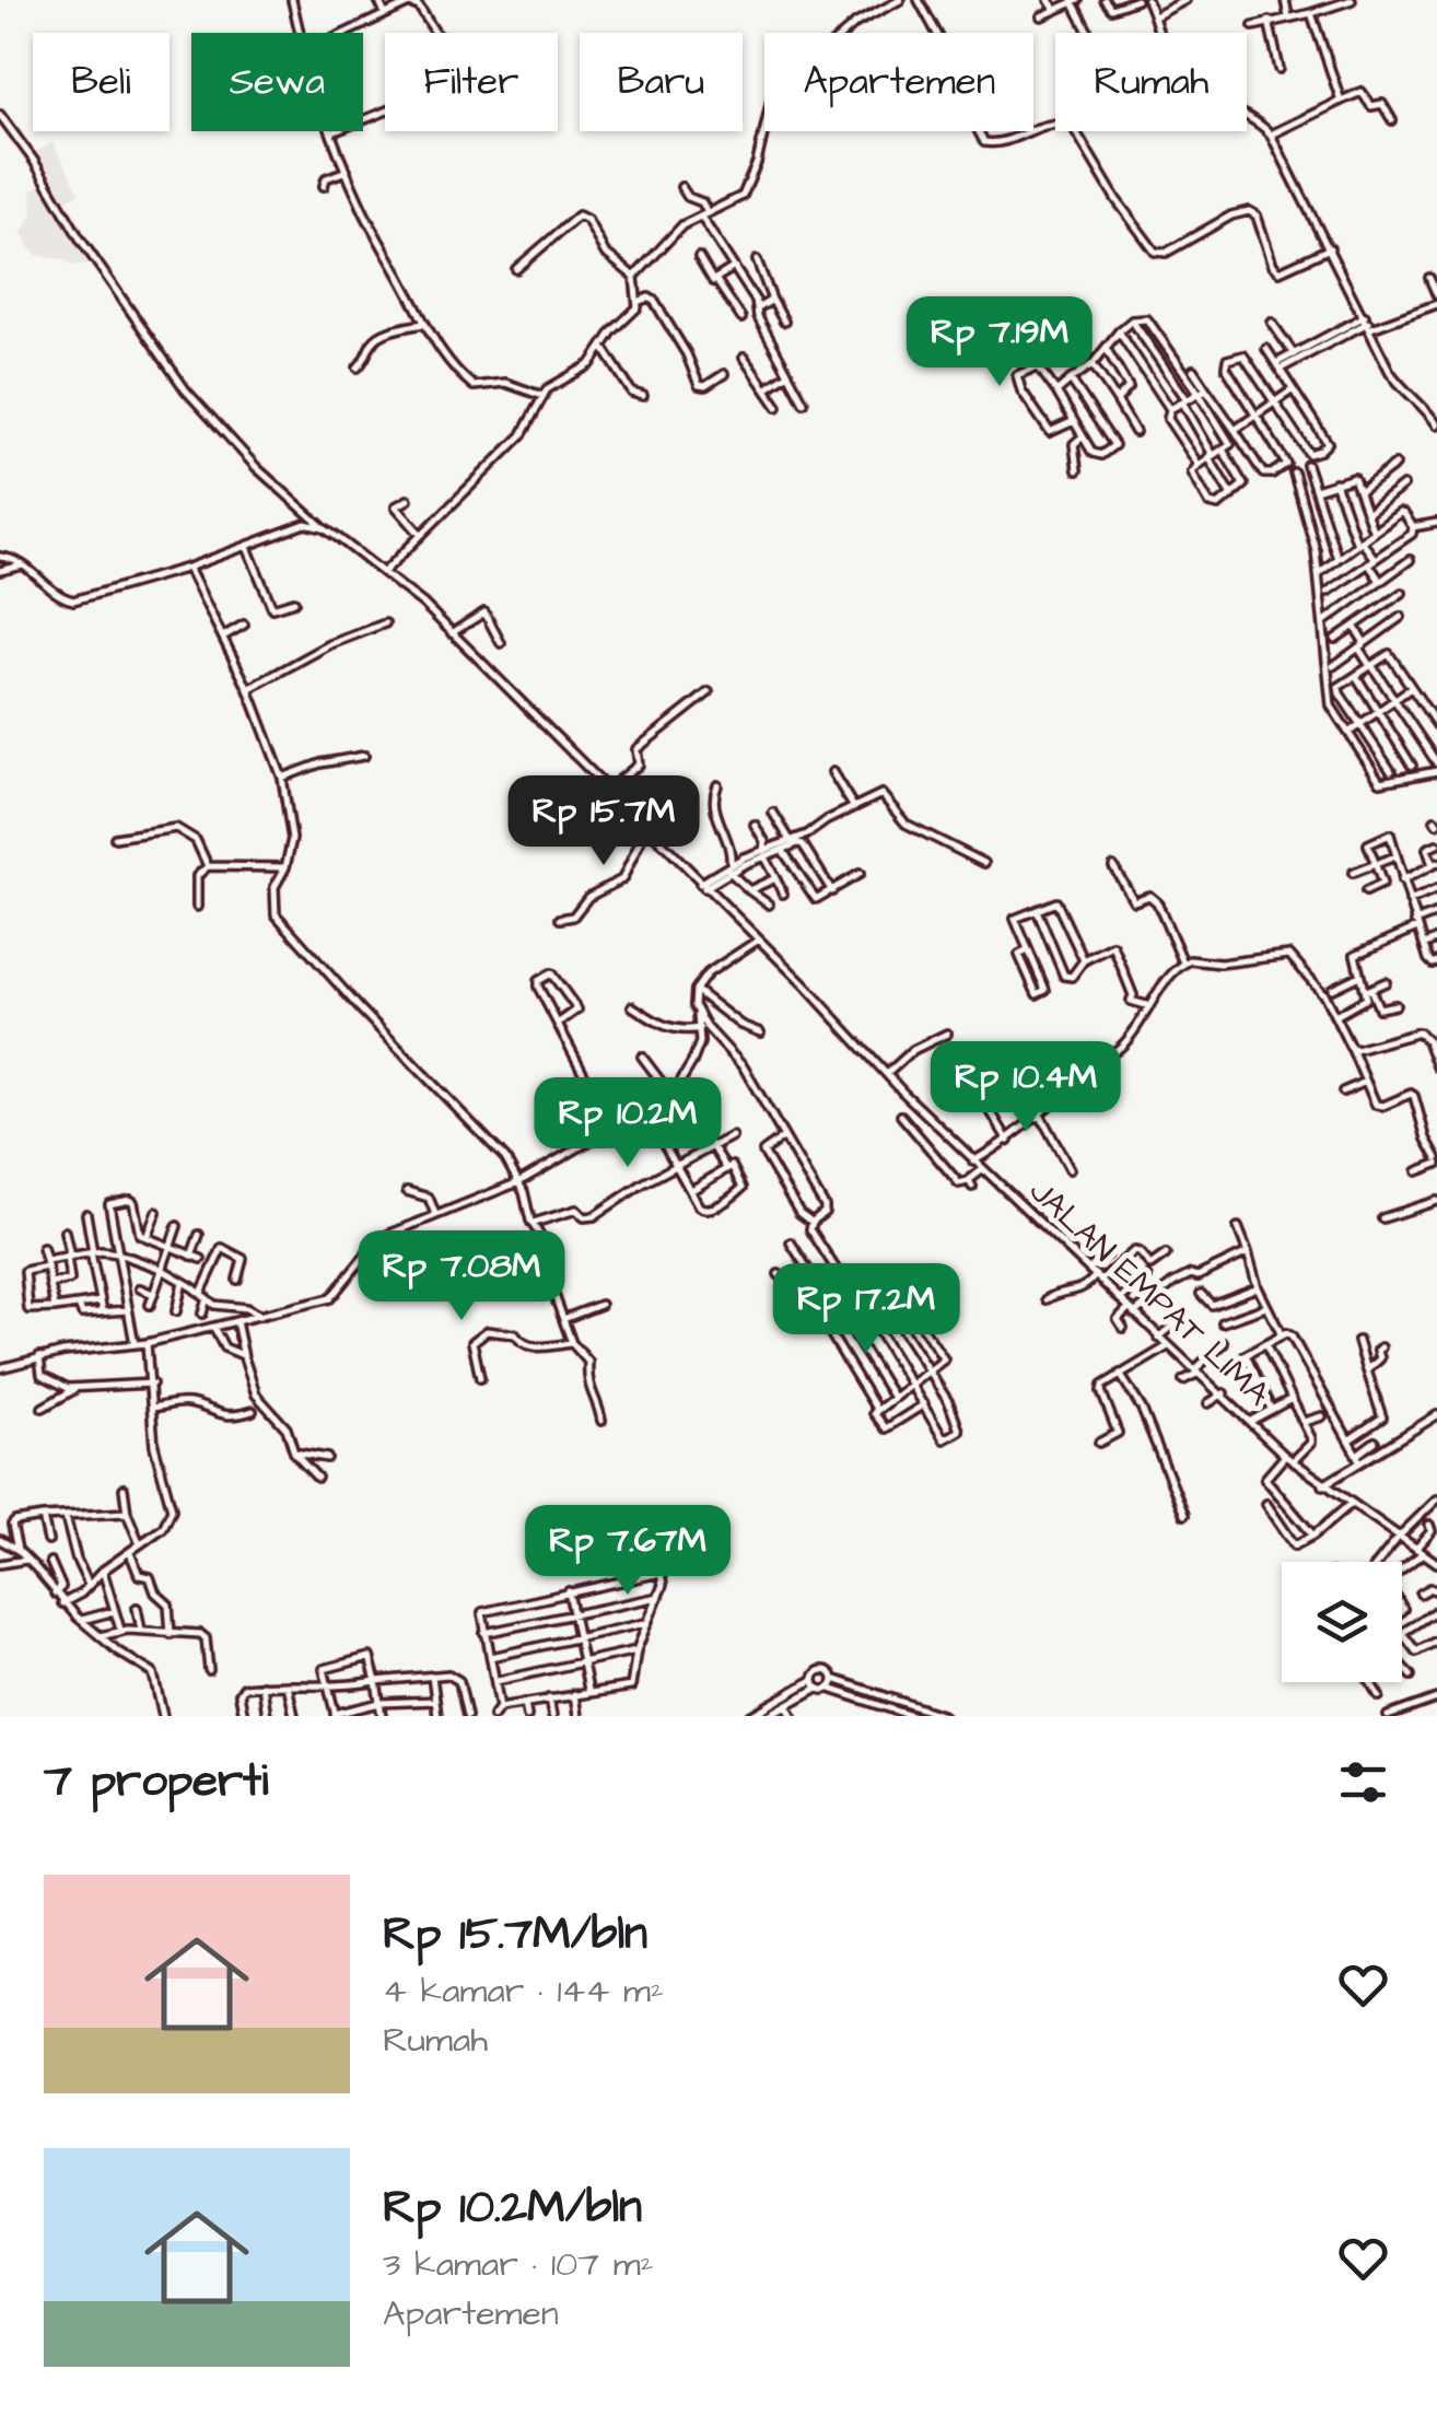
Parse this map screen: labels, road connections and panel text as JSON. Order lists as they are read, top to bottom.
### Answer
{
  "streets": {
    "street": ["JALAN EMPAT LIMA"]
  },
  "page": {
    "chip": [
      "Beli",
      "Sewa",
      "Filter",
      "Baru",
      "Apartemen",
      "Rumah"
    ],
    "price": [
      "Rp 7.19M",
      "Rp 15.7M",
      "Rp 10.4M",
      "Rp 10.2M",
      "Rp 7.08M",
      "Rp 17.2M",
      "Rp 7.67M"
    ],
    "heading": "7 properti",
    "list": [
      {
        "name": "Rp 15.7M/bln",
        "note": "4 kamar · 144 m² · Rumah"
      },
      {
        "name": "Rp 10.2M/bln",
        "note": "3 kamar · 107 m² · Apartemen"
      }
    ]
  }
}
